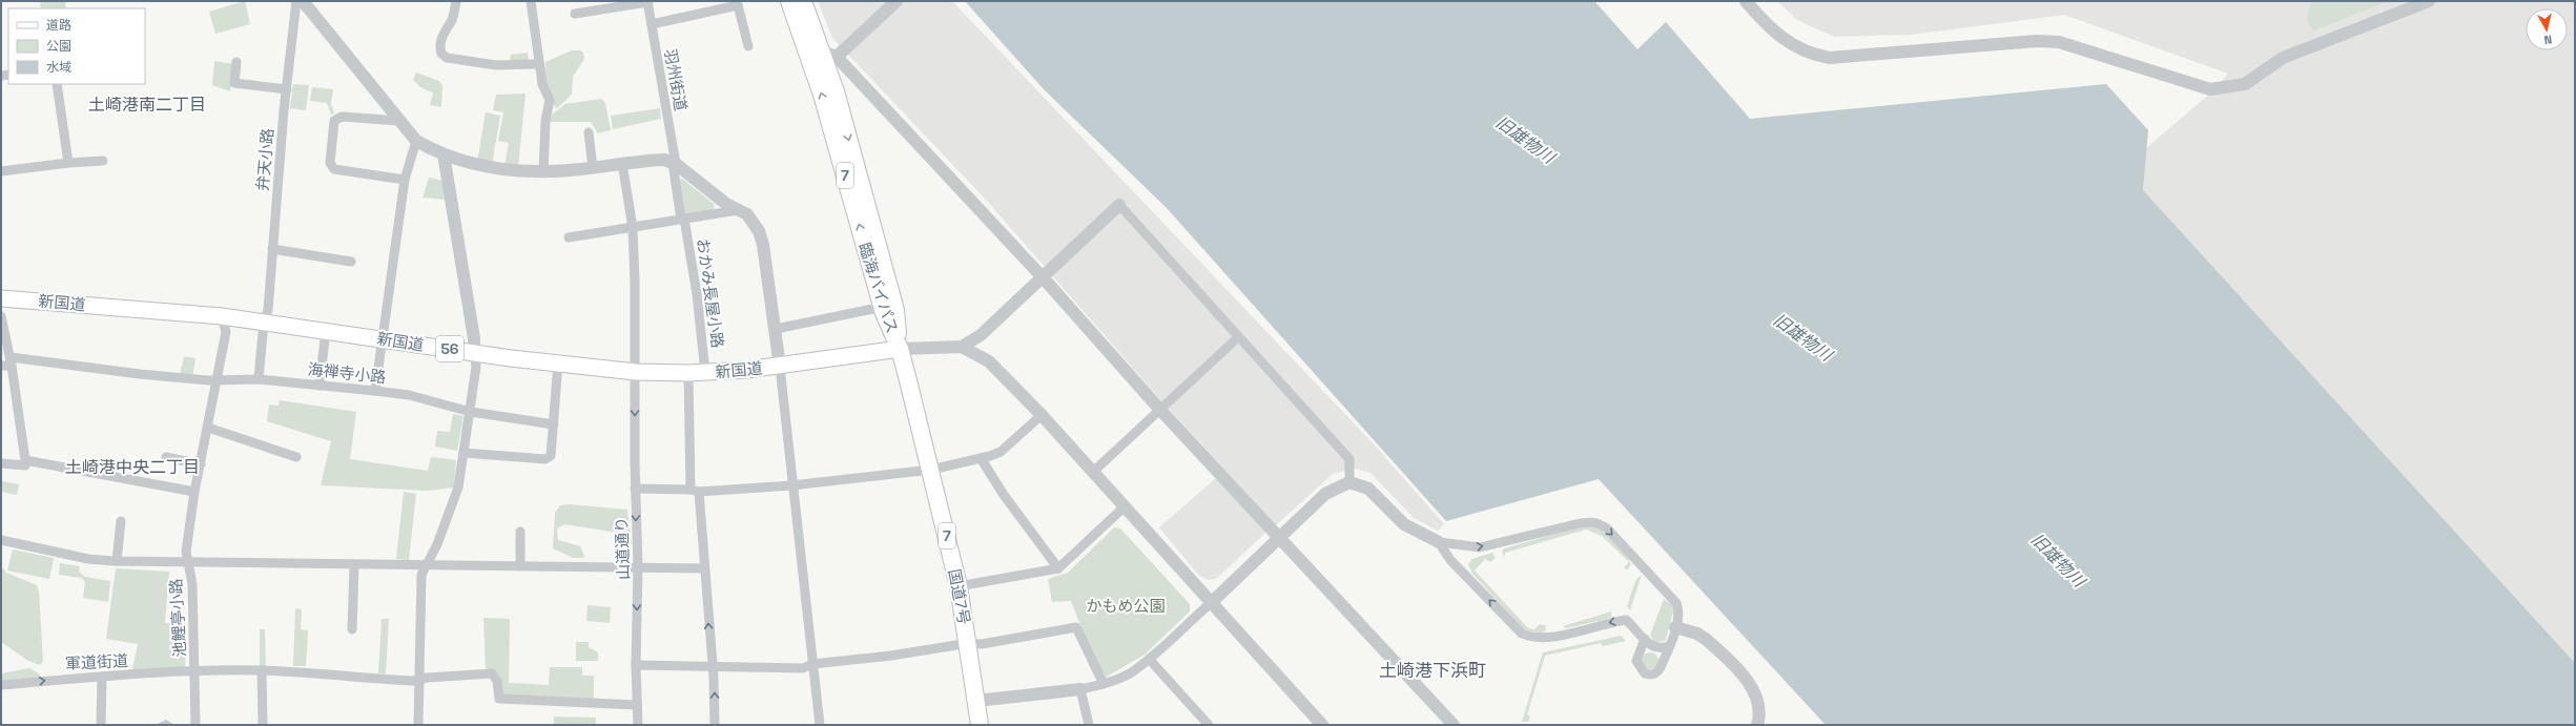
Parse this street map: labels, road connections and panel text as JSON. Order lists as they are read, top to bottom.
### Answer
{
  "streets": {
    "highway": ["7", "臨海バイパス", "国道7号"],
    "main road": ["新国道", "56"],
    "street": [
      "羽州街道",
      "弁天小路",
      "おかみ長屋小路",
      "海禅寺小路",
      "山道通り",
      "池鯉亭小路",
      "軍道街道"
    ]
  },
  "crossings": [
    ["羽州街道", "おかみ長屋小路"],
    ["弁天小路", "新国道"],
    ["弁天小路", "海禅寺小路"],
    ["臨海バイパス", "新国道"],
    ["臨海バイパス", "国道7号"],
    ["おかみ長屋小路", "新国道"],
    ["新国道", "山道通り"],
    ["新国道", "国道7号"],
    ["新国道", "池鯉亭小路"],
    ["海禅寺小路", "池鯉亭小路"],
    ["山道通り", "軍道街道"],
    ["池鯉亭小路", "軍道街道"]
  ],
  "districts": ["土崎港南二丁目", "土崎港中央二丁目", "土崎港下浜町"],
  "water": ["旧雄物川"],
  "parks": ["かもめ公園"],
  "legend": ["道路", "公園", "水域"],
  "north": "bottom"
}
